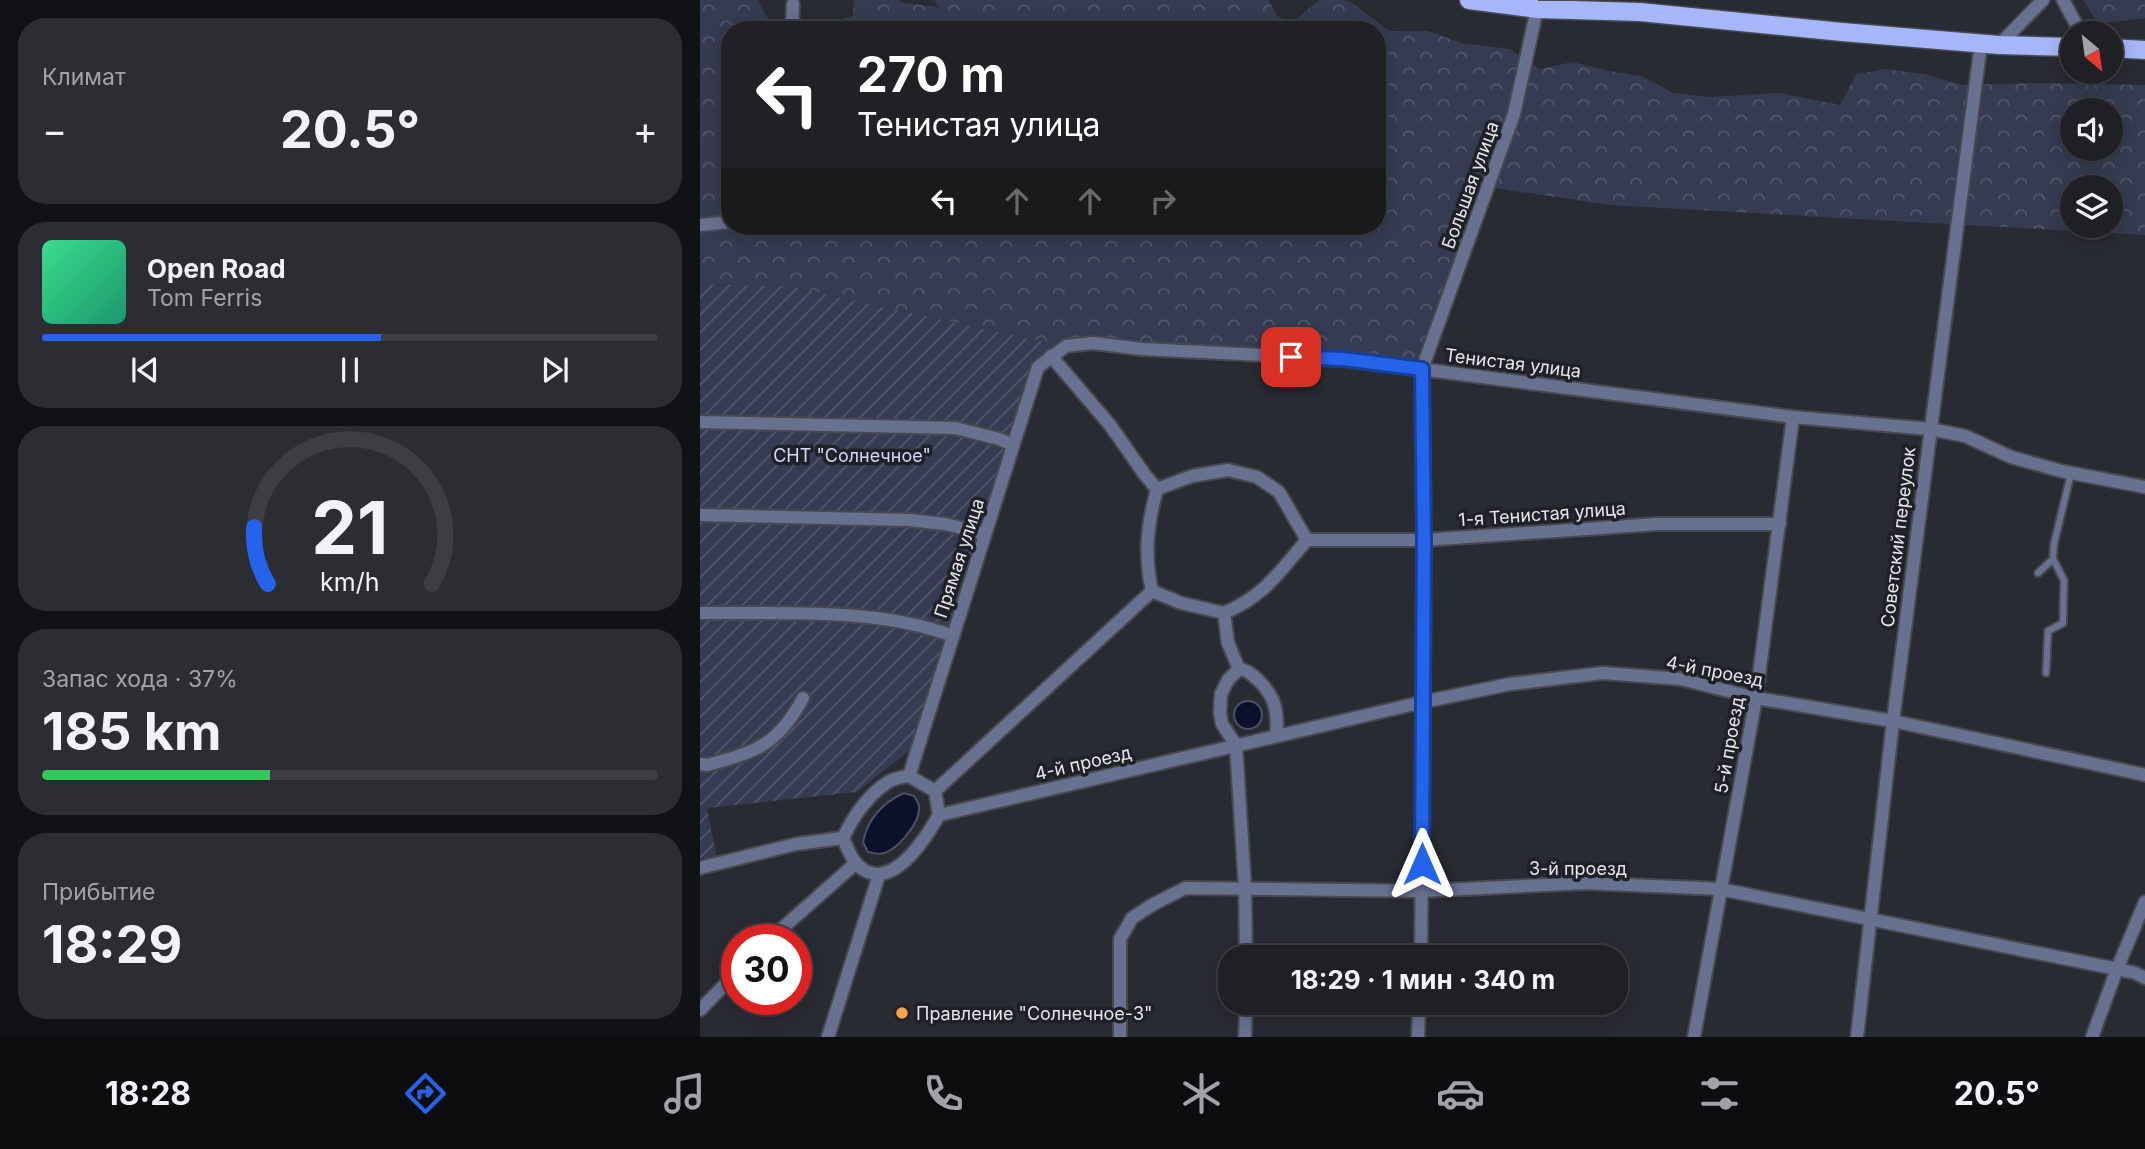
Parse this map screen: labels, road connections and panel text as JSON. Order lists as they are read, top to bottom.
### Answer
{
  "streets": {
    "street": [
      "Большая улица",
      "Тенистая улица",
      "1-я Тенистая улица",
      "Советский переулок",
      "Прямая улица",
      "4-й проезд",
      "5-й проезд",
      "3-й проезд"
    ]
  },
  "crossings": [
    ["Большая улица", "Тенистая улица"],
    ["Тенистая улица", "Советский переулок"],
    ["Тенистая улица", "Прямая улица"],
    ["Тенистая улица", "5-й проезд"],
    ["1-я Тенистая улица", "5-й проезд"],
    ["Советский переулок", "4-й проезд"],
    ["Советский переулок", "3-й проезд"],
    ["Прямая улица", "4-й проезд"],
    ["4-й проезд", "5-й проезд"],
    ["5-й проезд", "3-й проезд"]
  ],
  "parks": ["СНТ \"Солнечное\""],
  "places": ["Правление \"Солнечное-3\""],
  "north": "bottom right",
  "page": {
    "tile": [
      "Климат",
      ["Запас хода · 37%", "185 km"],
      ["Прибытие", "18:29"]
    ],
    "turn": ["270 m", "Тенистая улица"],
    "heat": ["−", "20.5°", "+"],
    "song": ["Open Road", "Tom Ferris"],
    "limit": "30",
    "trip": "18:29 · 1 мин · 340 m",
    "tabs": ["18:28", "20.5°"],
    "gauge": ["21", "km/h"]
  }
}
